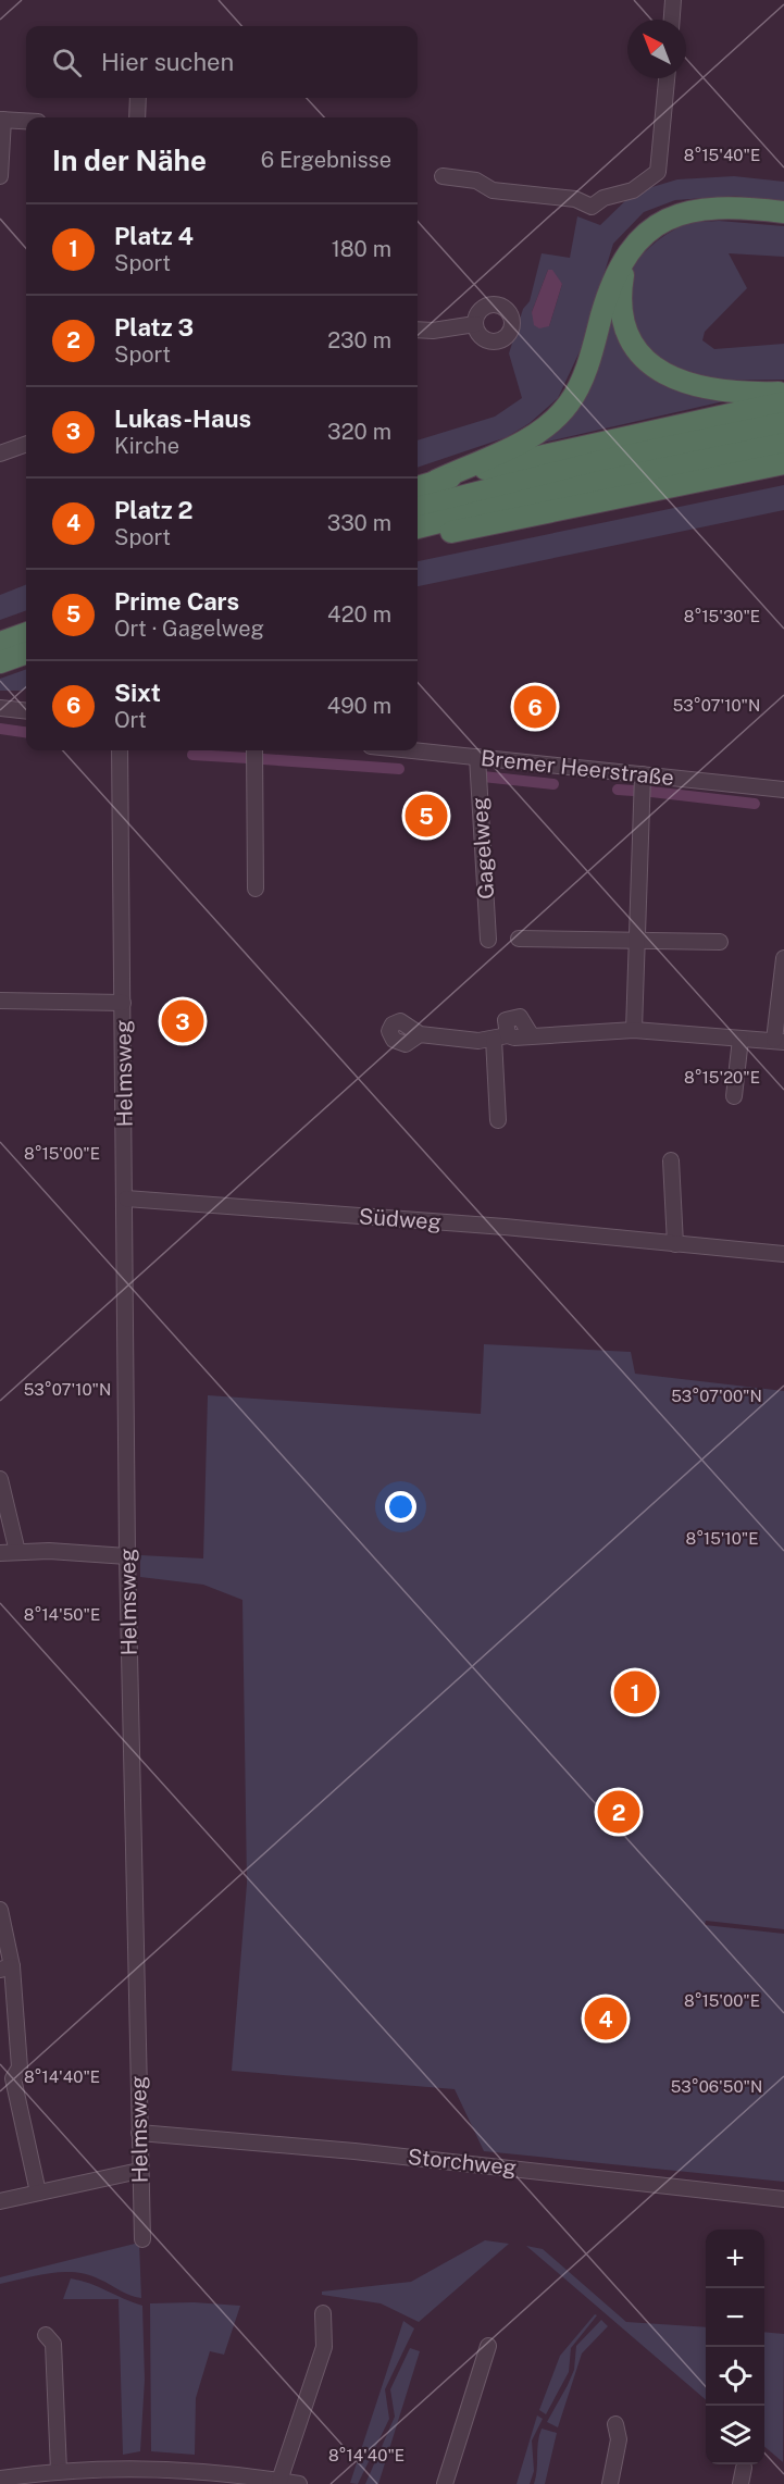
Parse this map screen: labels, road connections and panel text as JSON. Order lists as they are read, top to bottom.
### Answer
{
  "streets": {
    "street": [
      "Bremer Heerstraße",
      "Gagelweg",
      "Helmsweg",
      "Südweg",
      "Storchweg"
    ]
  },
  "crossings": [
    ["Bremer Heerstraße", "Gagelweg"],
    ["Helmsweg", "Südweg"],
    ["Helmsweg", "Storchweg"]
  ],
  "north": "top left",
  "page": {
    "search": "Hier suchen",
    "heading": ["In der Nähe", "6 Ergebnisse"],
    "list": [
      {
        "mark": "1",
        "name": "Platz 4",
        "note": "Sport",
        "value": "180 m"
      },
      {
        "mark": "2",
        "name": "Platz 3",
        "note": "Sport",
        "value": "230 m"
      },
      {
        "mark": "3",
        "name": "Lukas-Haus",
        "note": "Kirche",
        "value": "320 m"
      },
      {
        "mark": "4",
        "name": "Platz 2",
        "note": "Sport",
        "value": "330 m"
      },
      {
        "mark": "5",
        "name": "Prime Cars",
        "note": "Ort · Gagelweg",
        "value": "420 m"
      },
      {
        "mark": "6",
        "name": "Sixt",
        "note": "Ort",
        "value": "490 m"
      }
    ],
    "pins": [
      "6",
      "5",
      "3",
      "1",
      "2",
      "4"
    ],
    "map_buttons": ["+", "−"]
  },
  "coordinates": [
    "8°15'40\"E",
    "8°15'30\"E",
    "53°07'10\"N",
    "8°15'20\"E",
    "8°15'00\"E",
    "53°07'00\"N",
    "8°15'10\"E",
    "8°14'50\"E",
    "8°14'40\"E",
    "53°06'50\"N"
  ]
}
